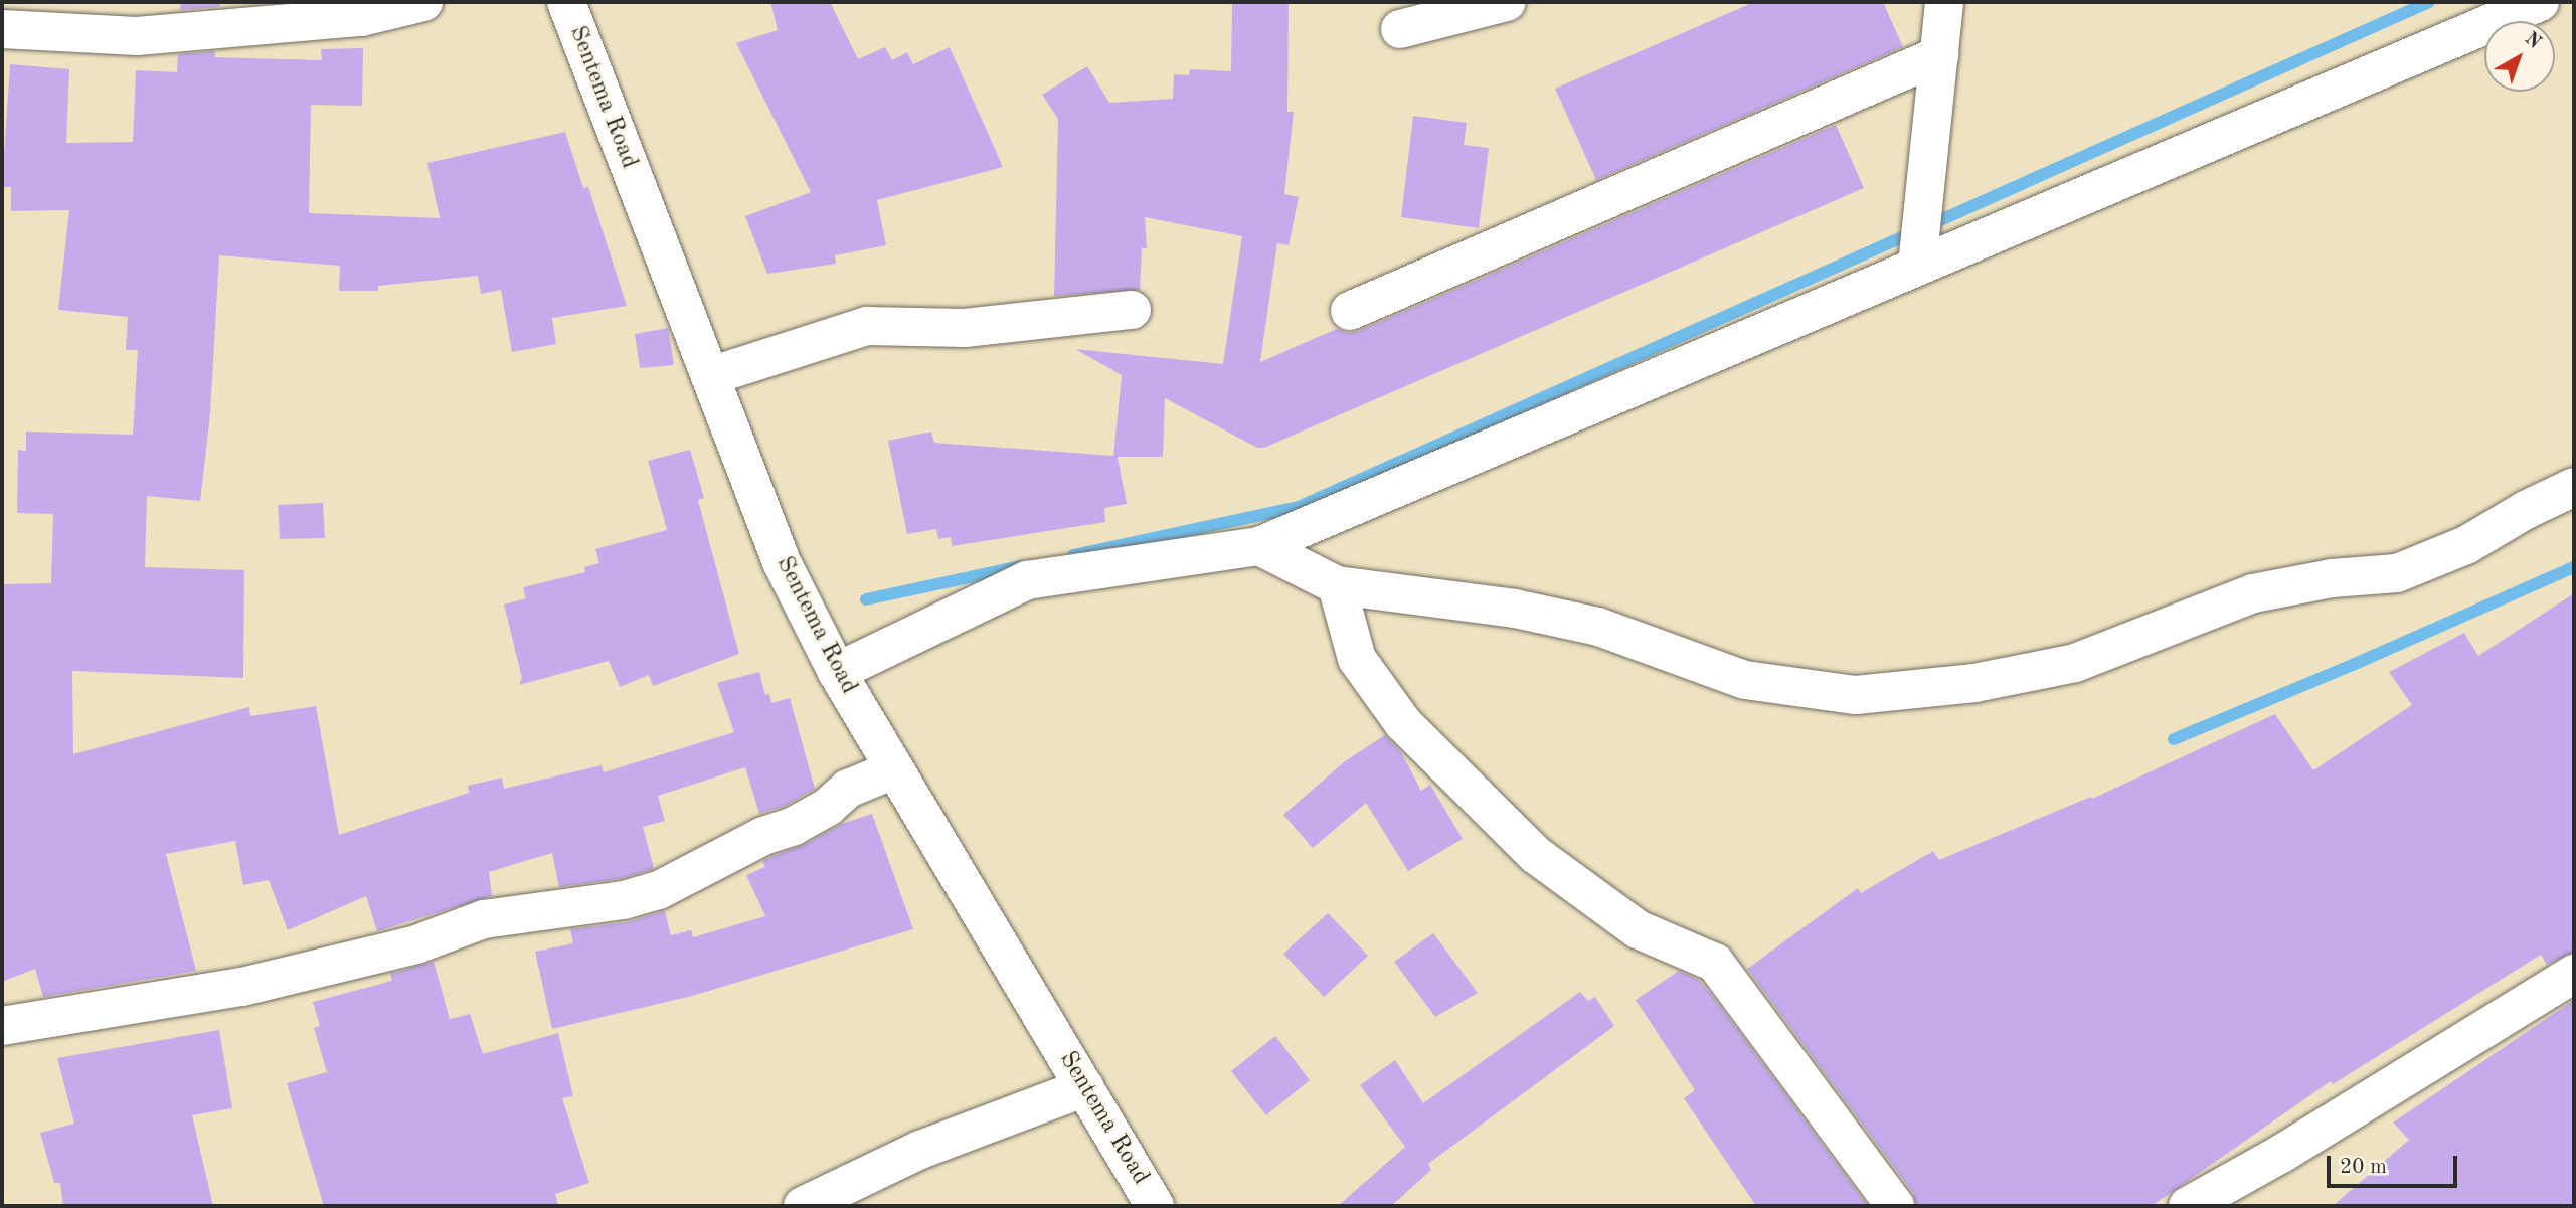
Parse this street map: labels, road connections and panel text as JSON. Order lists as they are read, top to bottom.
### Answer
{
  "streets": {
    "street": ["Sentema Road"]
  },
  "scale_bar": "20 m",
  "north": "top right"
}
